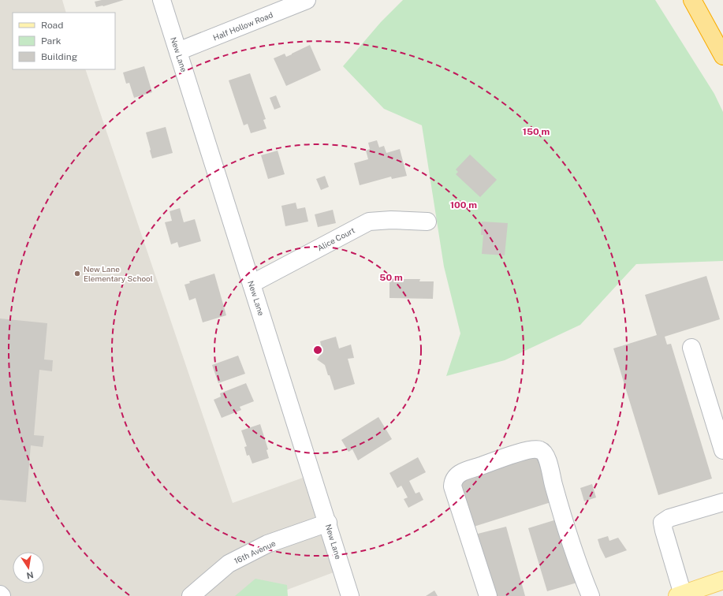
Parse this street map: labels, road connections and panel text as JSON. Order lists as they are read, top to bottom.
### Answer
{
  "streets": {
    "street": [
      "Half Hollow Road",
      "New Lane",
      "Alice Court",
      "16th Avenue"
    ]
  },
  "crossings": [
    ["Half Hollow Road", "New Lane"],
    ["New Lane", "Alice Court"],
    ["New Lane", "16th Avenue"]
  ],
  "places": ["New Lane Elementary School"],
  "legend": ["Road", "Park", "Building"],
  "north": "bottom",
  "rings": ["150 m", "100 m", "50 m"]
}
